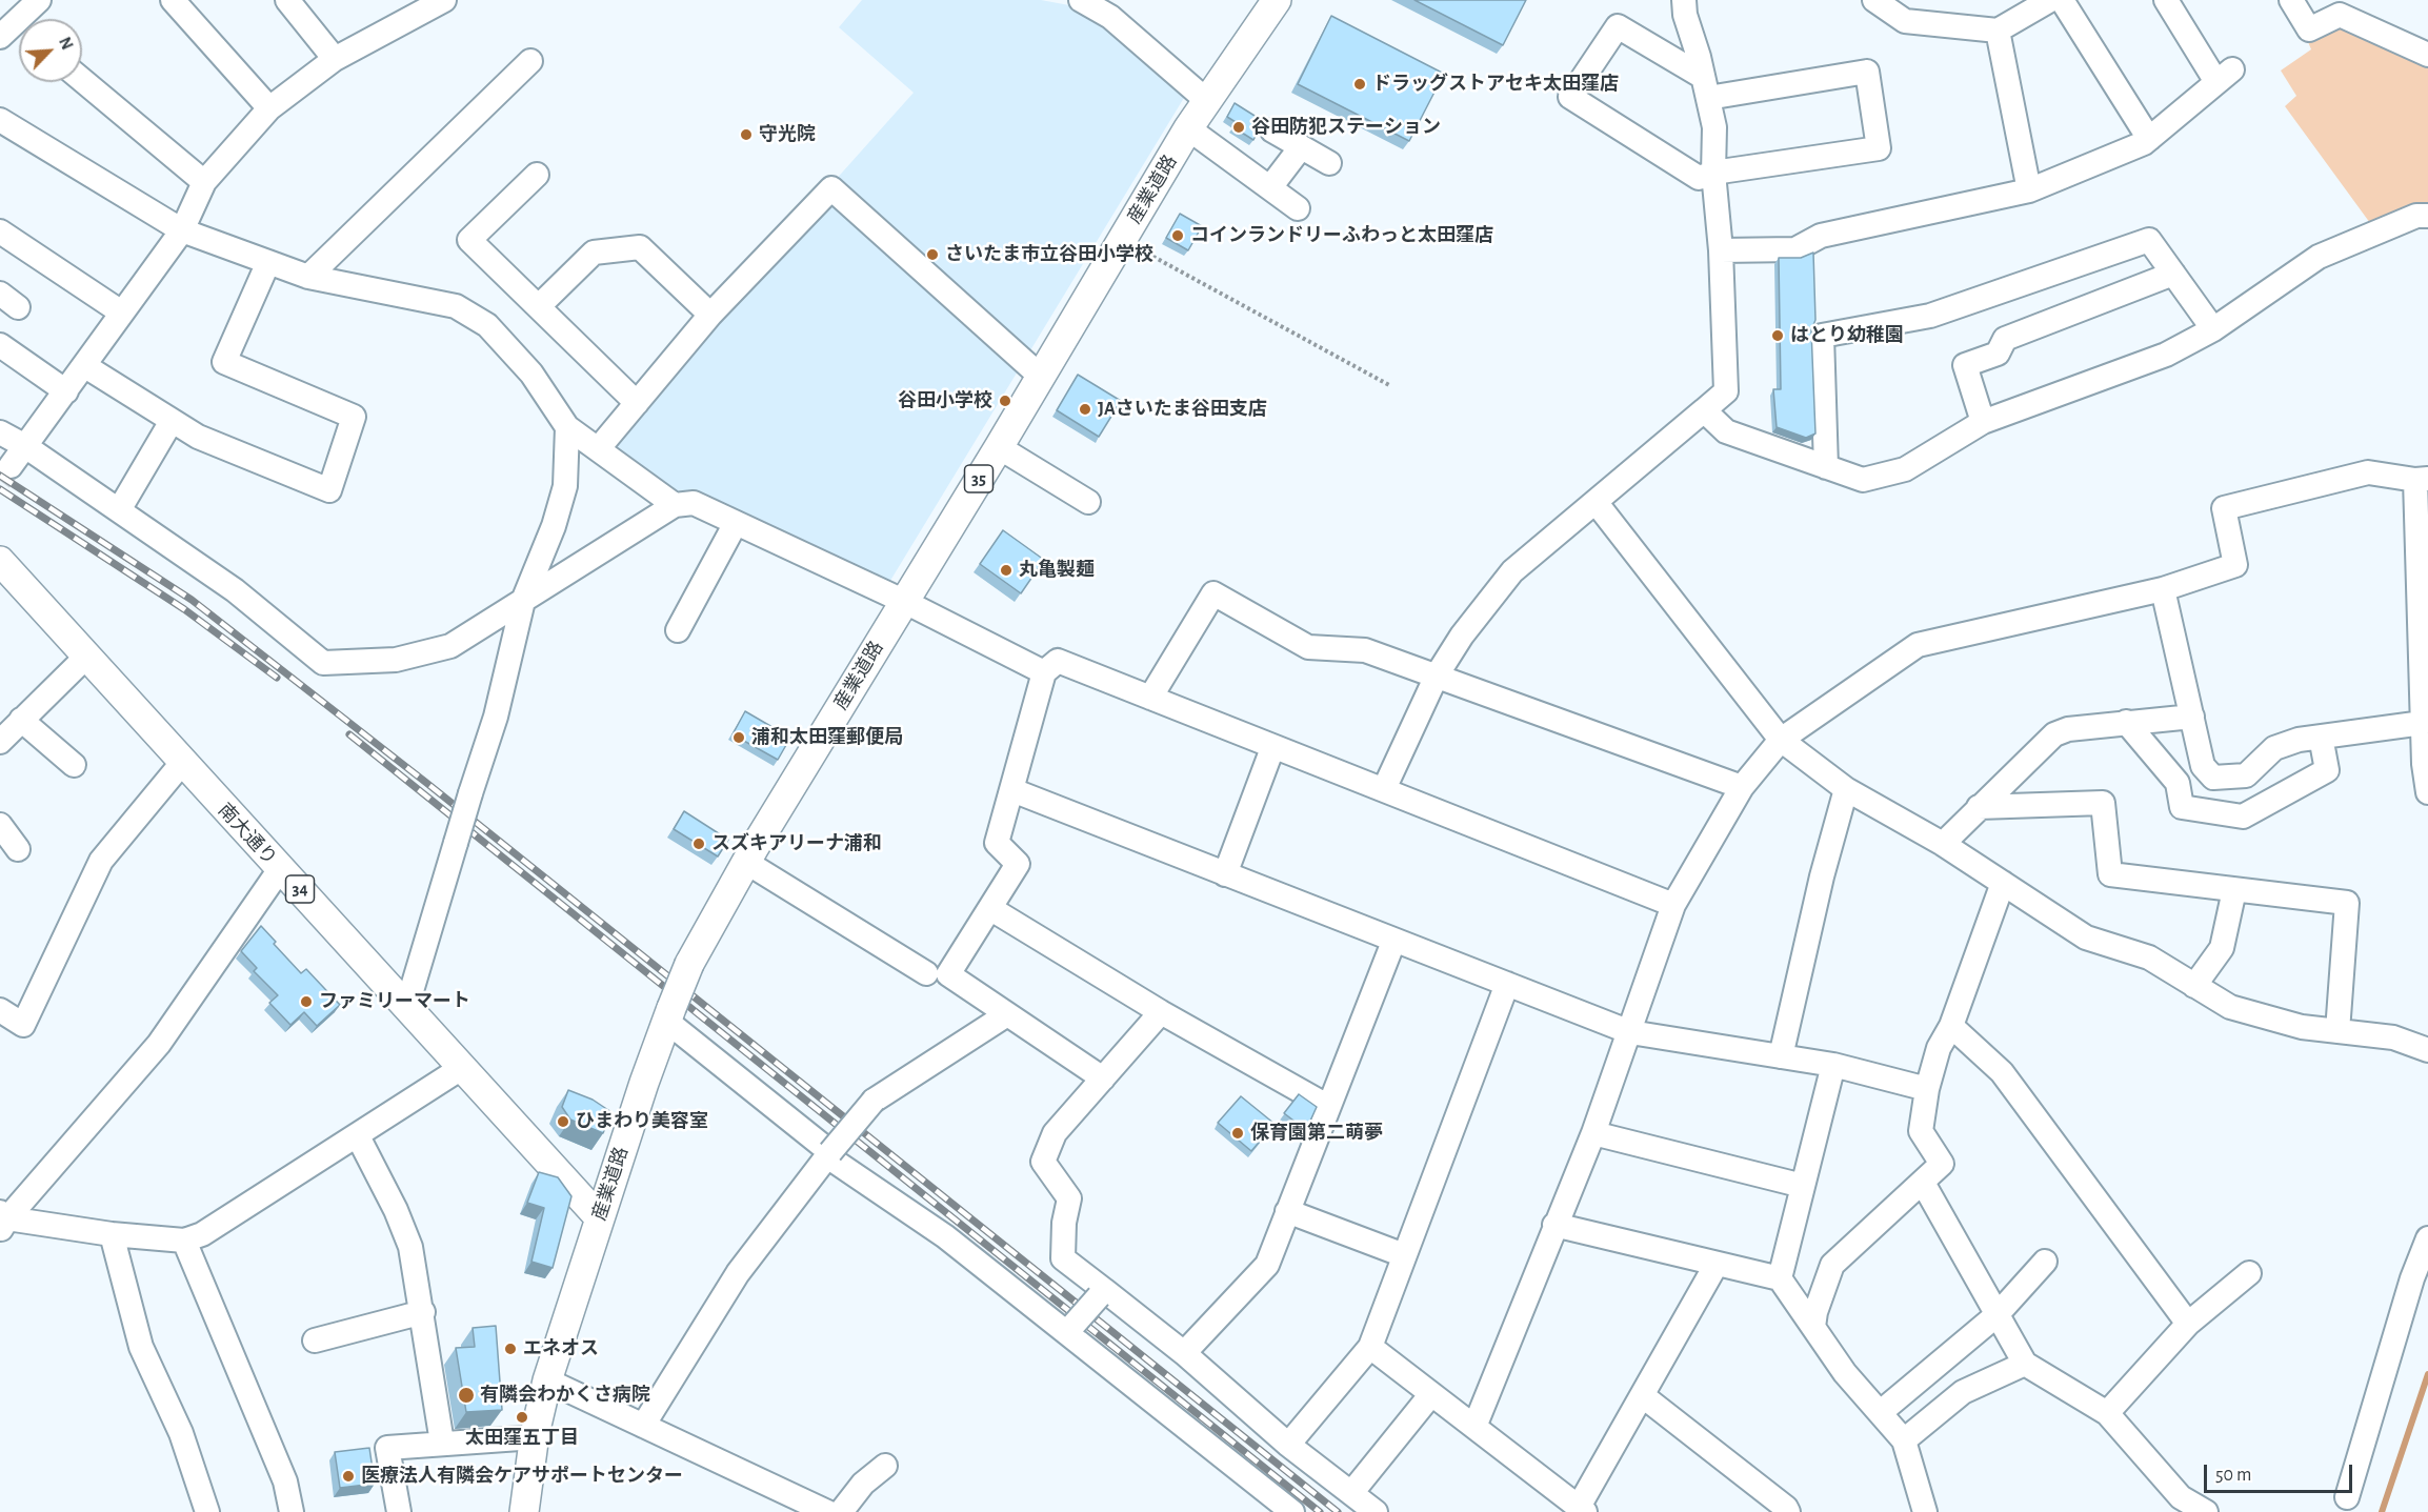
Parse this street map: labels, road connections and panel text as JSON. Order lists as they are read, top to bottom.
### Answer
{
  "streets": {
    "main road": [
      "産業道路",
      "35",
      "南大通り",
      "34"
    ]
  },
  "crossings": [
    ["産業道路", "南大通り"]
  ],
  "places": [
    "ドラッグストアセキ太田窪店",
    "谷田防犯ステーション",
    "守光院",
    "コインランドリーふわっと太田窪店",
    "さいたま市立谷田小学校",
    "はとり幼稚園",
    "谷田小学校",
    "JAさいたま谷田支店",
    "丸亀製麺",
    "浦和太田窪郵便局",
    "スズキアリーナ浦和",
    "ファミリーマート",
    "ひまわり美容室",
    "保育園第二萌夢",
    "エネオス",
    "有隣会わかくさ病院",
    "太田窪五丁目",
    "医療法人有隣会ケアサポートセンター"
  ],
  "scale_bar": "50 m",
  "north": "top right"
}
